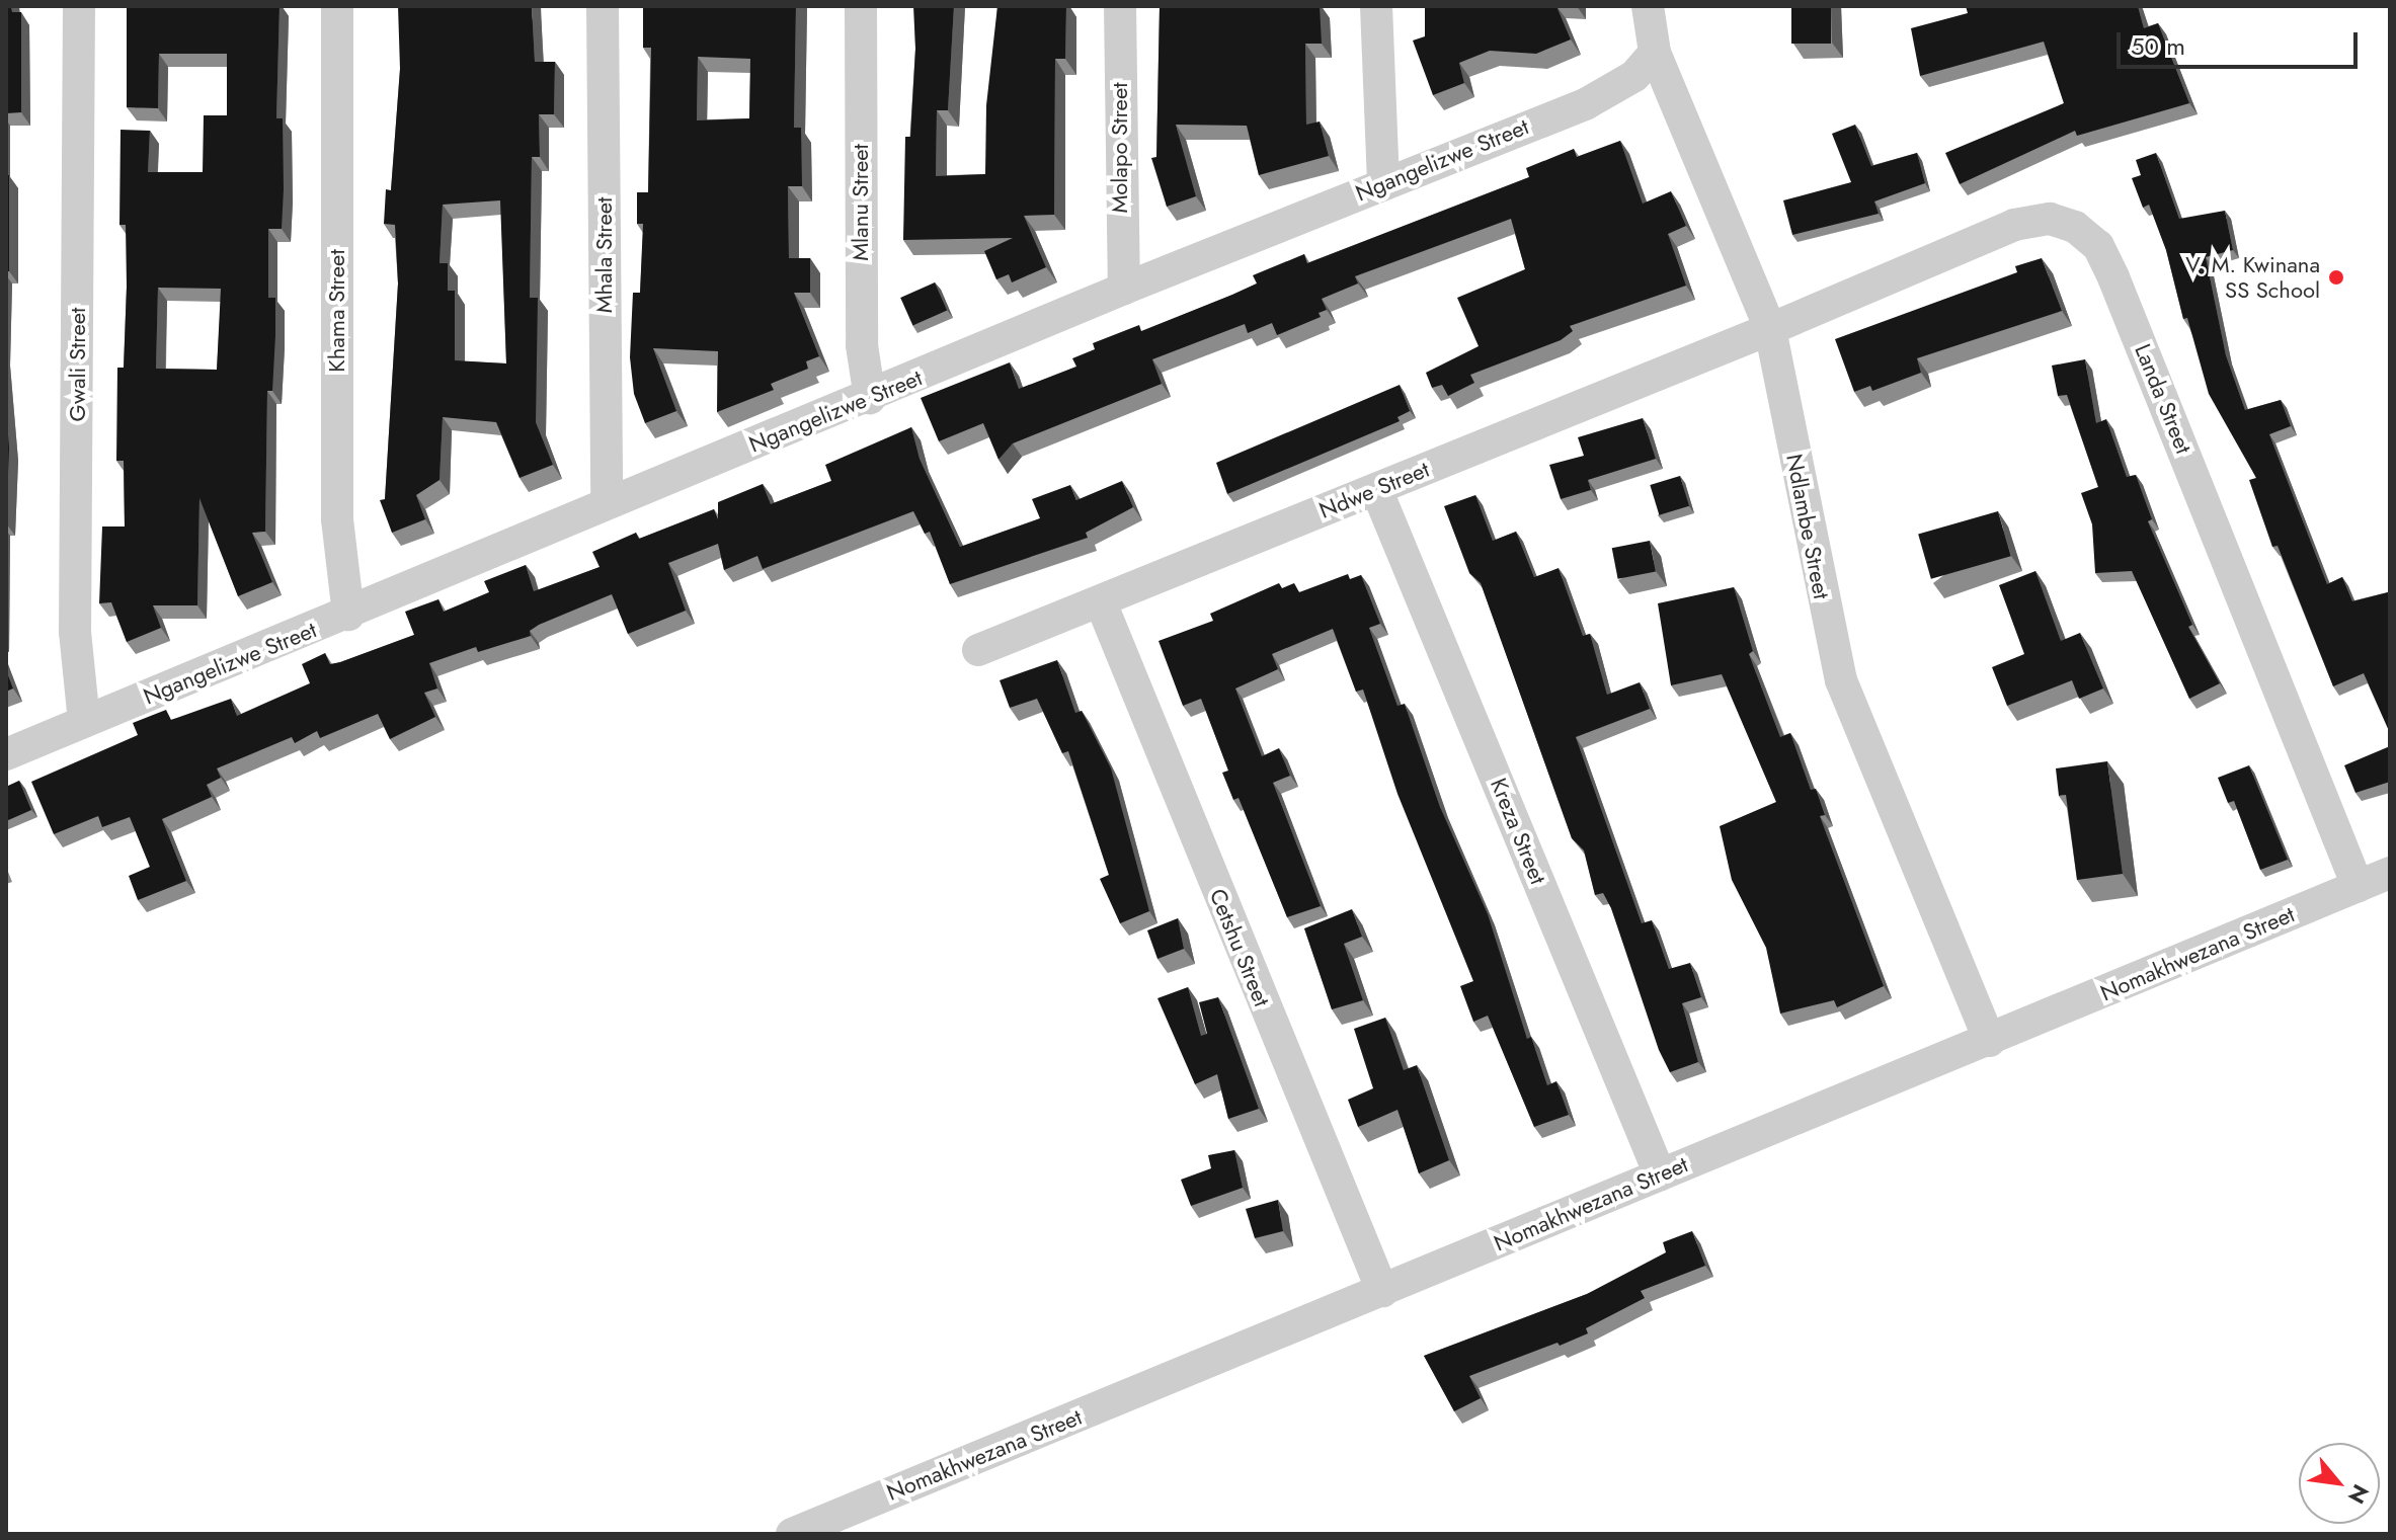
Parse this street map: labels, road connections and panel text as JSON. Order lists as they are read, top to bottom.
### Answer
{
  "streets": {
    "street": [
      "Molapo Street",
      "Ngangelizwe Street",
      "Mlanu Street",
      "Mhala Street",
      "Khama Street",
      "Gwali Street",
      "Landa Street",
      "Ndwe Street",
      "Ndlambe Street",
      "Kreza Street",
      "Cetshu Street",
      "Nomakhwezana Street"
    ]
  },
  "crossings": [
    ["Molapo Street", "Ngangelizwe Street"],
    ["Ngangelizwe Street", "Mlanu Street"],
    ["Ngangelizwe Street", "Mhala Street"],
    ["Ngangelizwe Street", "Khama Street"],
    ["Ngangelizwe Street", "Gwali Street"],
    ["Ngangelizwe Street", "Ndlambe Street"],
    ["Landa Street", "Ndwe Street"],
    ["Landa Street", "Ndlambe Street"],
    ["Landa Street", "Nomakhwezana Street"],
    ["Ndwe Street", "Ndlambe Street"],
    ["Ndwe Street", "Kreza Street"],
    ["Ndwe Street", "Cetshu Street"],
    ["Ndlambe Street", "Nomakhwezana Street"],
    ["Kreza Street", "Nomakhwezana Street"],
    ["Cetshu Street", "Nomakhwezana Street"]
  ],
  "places": ["V. M. Kwinana SS School"],
  "scale_bar": "50 m",
  "north": "bottom right"
}
